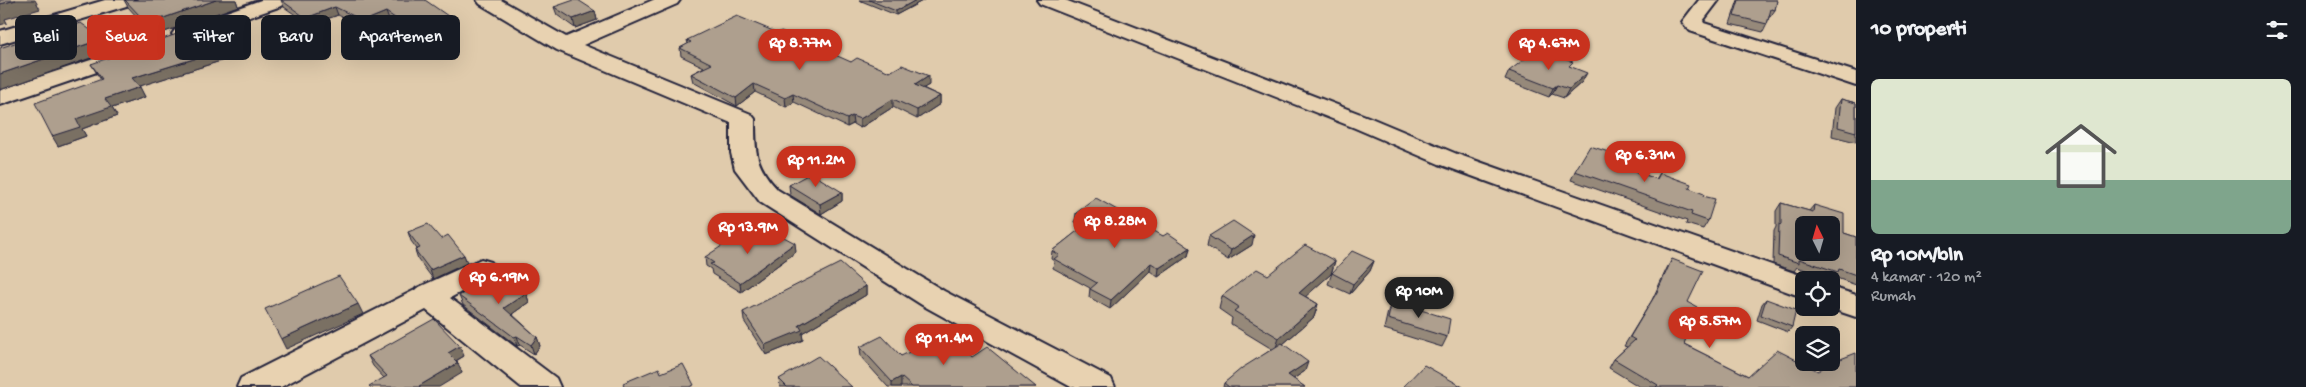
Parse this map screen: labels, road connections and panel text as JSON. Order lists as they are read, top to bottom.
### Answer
{
  "north": "top",
  "page": {
    "heading": "10 properti",
    "chip": [
      "Beli",
      "Sewa",
      "Filter",
      "Baru",
      "Apartemen"
    ],
    "price": [
      "Rp 8.77M",
      "Rp 4.67M",
      "Rp 6.31M",
      "Rp 11.2M",
      "Rp 8.28M",
      "Rp 13.9M",
      "Rp 6.19M",
      "Rp 10M",
      "Rp 5.57M",
      "Rp 11.4M"
    ],
    "list": [
      {
        "name": "Rp 10M/bln",
        "note": "4 kamar · 120 m² · Rumah"
      }
    ]
  }
}
